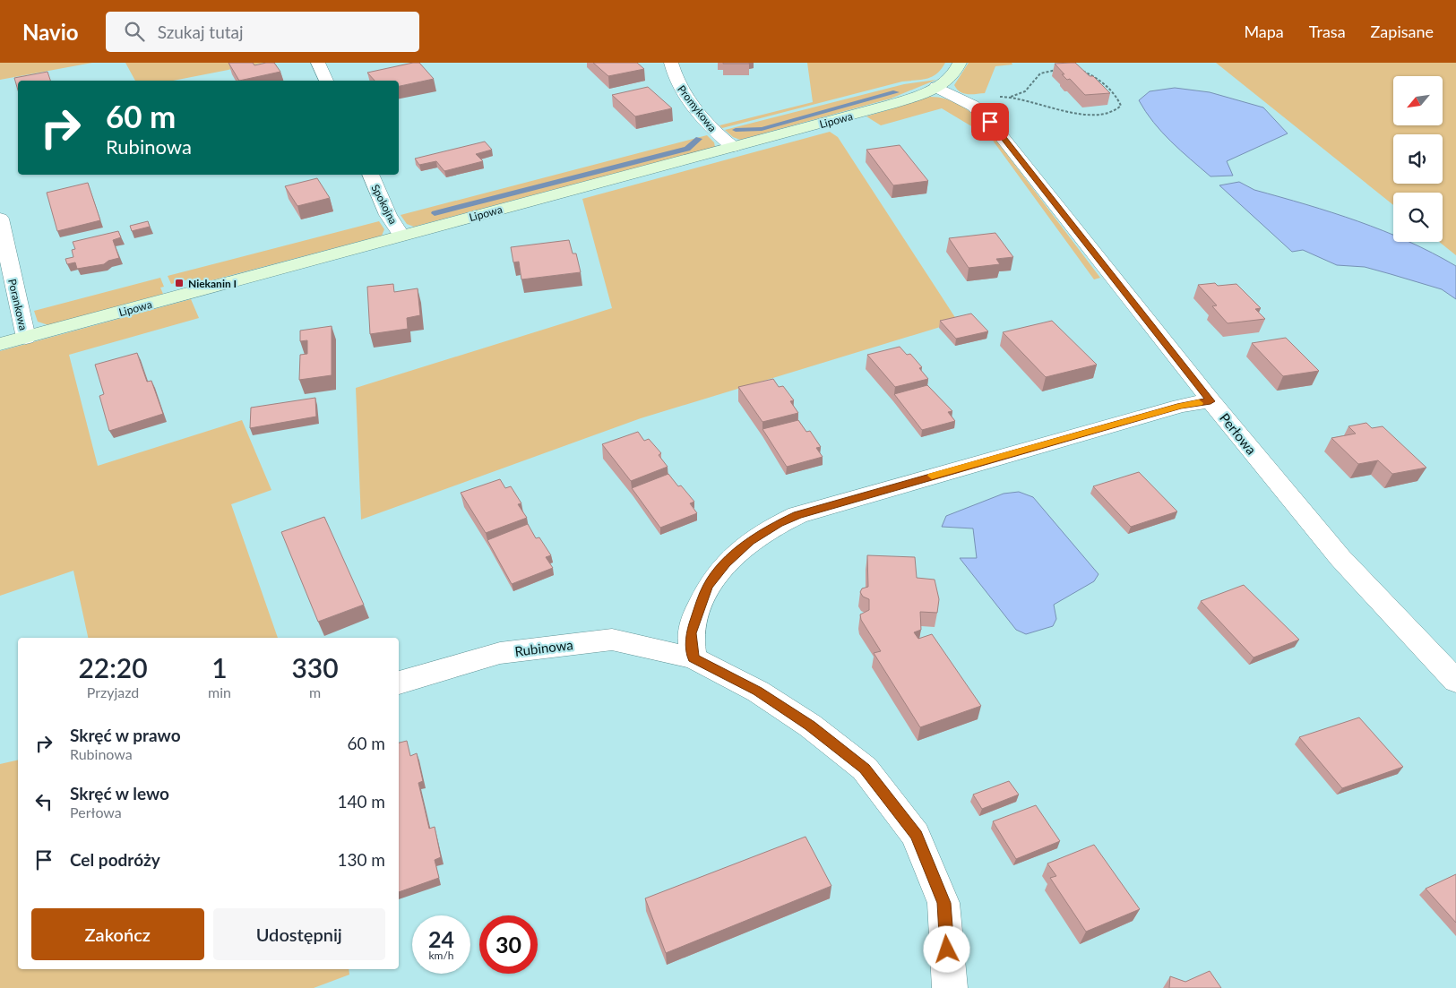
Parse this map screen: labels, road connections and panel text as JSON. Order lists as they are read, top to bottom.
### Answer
{
  "streets": {
    "street": [
      "Promykowa",
      "Lipowa",
      "Spokojna",
      "Porankowa",
      "Perłowa",
      "Rubinowa"
    ]
  },
  "crossings": [
    ["Promykowa", "Lipowa"],
    ["Lipowa", "Spokojna"],
    ["Lipowa", "Porankowa"],
    ["Lipowa", "Perłowa"]
  ],
  "places": {
    "transit": ["Niekanin I"]
  },
  "north": "bottom left",
  "page": {
    "header": "Navio",
    "search": "Szukaj tutaj",
    "nav": ["Mapa", "Trasa", "Zapisane"],
    "turn": ["60 m", "Rubinowa"],
    "eta": [
      "22:20",
      "Przyjazd",
      "1",
      "min",
      "330",
      "m"
    ],
    "list": [
      {
        "name": "Skręć w prawo",
        "note": "Rubinowa",
        "value": "60 m"
      },
      {
        "name": "Skręć w lewo",
        "note": "Perłowa",
        "value": "140 m"
      },
      {
        "name": "Cel podróży",
        "value": "130 m"
      }
    ],
    "buttons": ["Zakończ", "Udostępnij"],
    "speed": "24 km/h",
    "limit": "30"
  }
}
